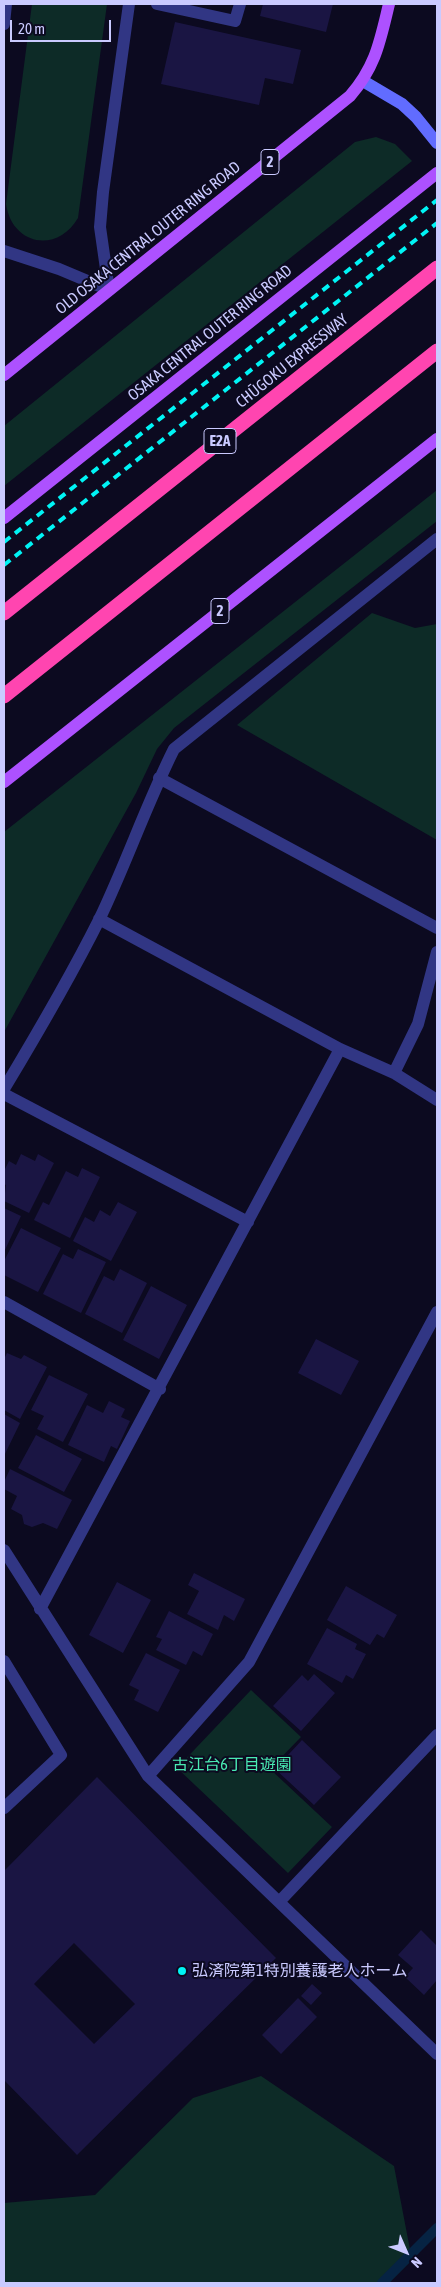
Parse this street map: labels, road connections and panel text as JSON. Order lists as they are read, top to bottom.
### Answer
{
  "streets": {
    "highway": ["CHŪGOKU EXPRESSWAY", "E2A"],
    "main road": ["2", "OLD OSAKA CENTRAL OUTER RING ROAD", "OSAKA CENTRAL OUTER RING ROAD"]
  },
  "parks": ["古江台6丁目遊園"],
  "places": ["弘済院第1特別養護老人ホーム"],
  "scale_bar": "20 m",
  "north": "bottom right"
}
